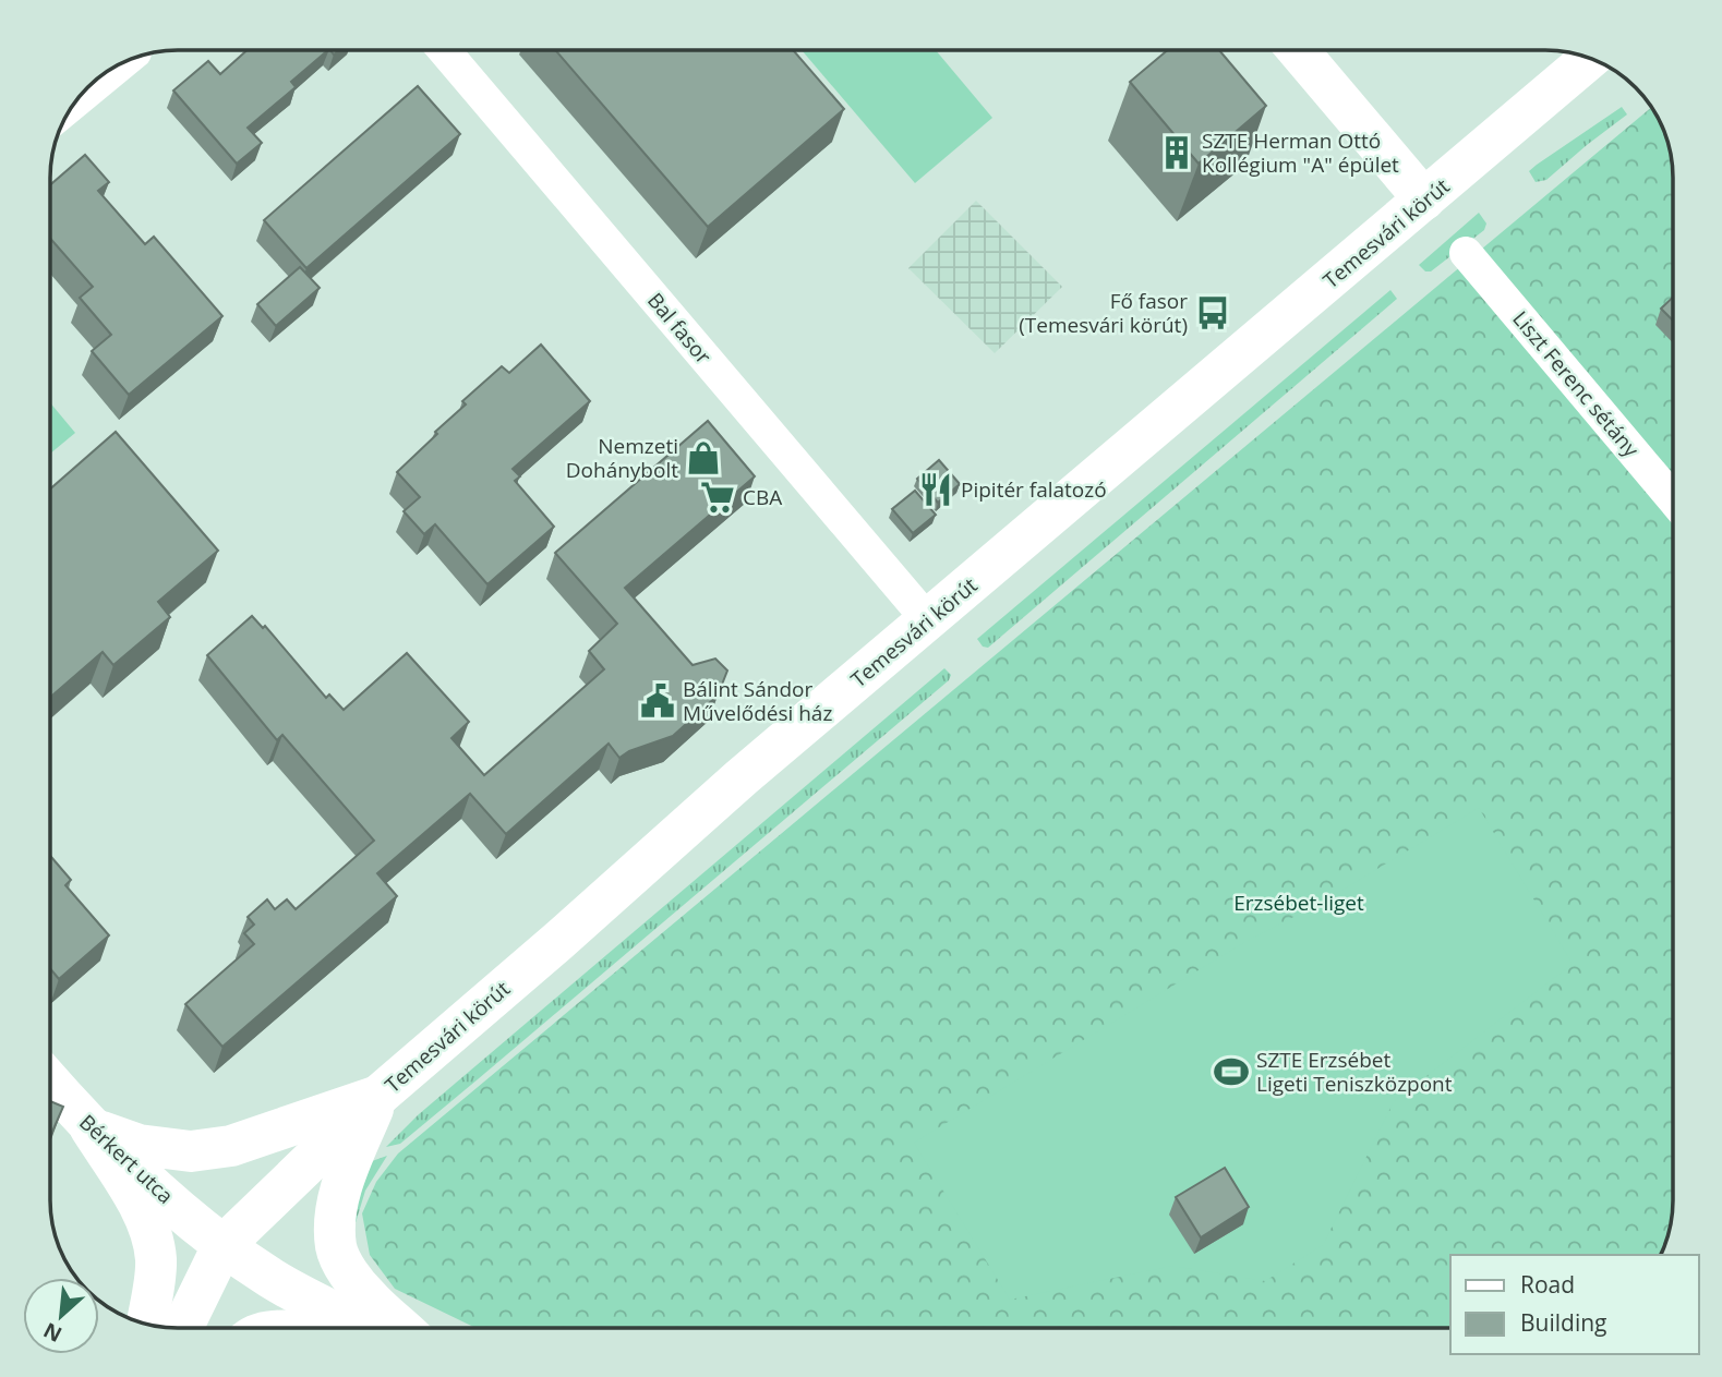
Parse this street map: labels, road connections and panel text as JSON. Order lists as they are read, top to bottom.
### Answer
{
  "streets": {
    "main road": ["Temesvári körút", "Bérkert utca"],
    "street": ["Bal fasor", "Liszt Ferenc sétány"]
  },
  "crossings": [
    ["Temesvári körút", "Bal fasor"],
    ["Temesvári körút", "Bérkert utca"]
  ],
  "parks": ["Erzsébet-liget"],
  "places": {
    "building": ["SZTE Herman Ottó Kollégium \"A\" épület"],
    "bus stop": ["Fő fasor (Temesvári körút)"],
    "shop": ["Nemzeti Dohánybolt"],
    "restaurant": ["Pipitér falatozó"],
    "supermarket": ["CBA"],
    "public building": ["Bálint Sándor Művelődési ház"],
    "sports": ["SZTE Erzsébet Ligeti Teniszközpont"]
  },
  "legend": ["Road", "Building"],
  "north": "bottom left"
}
